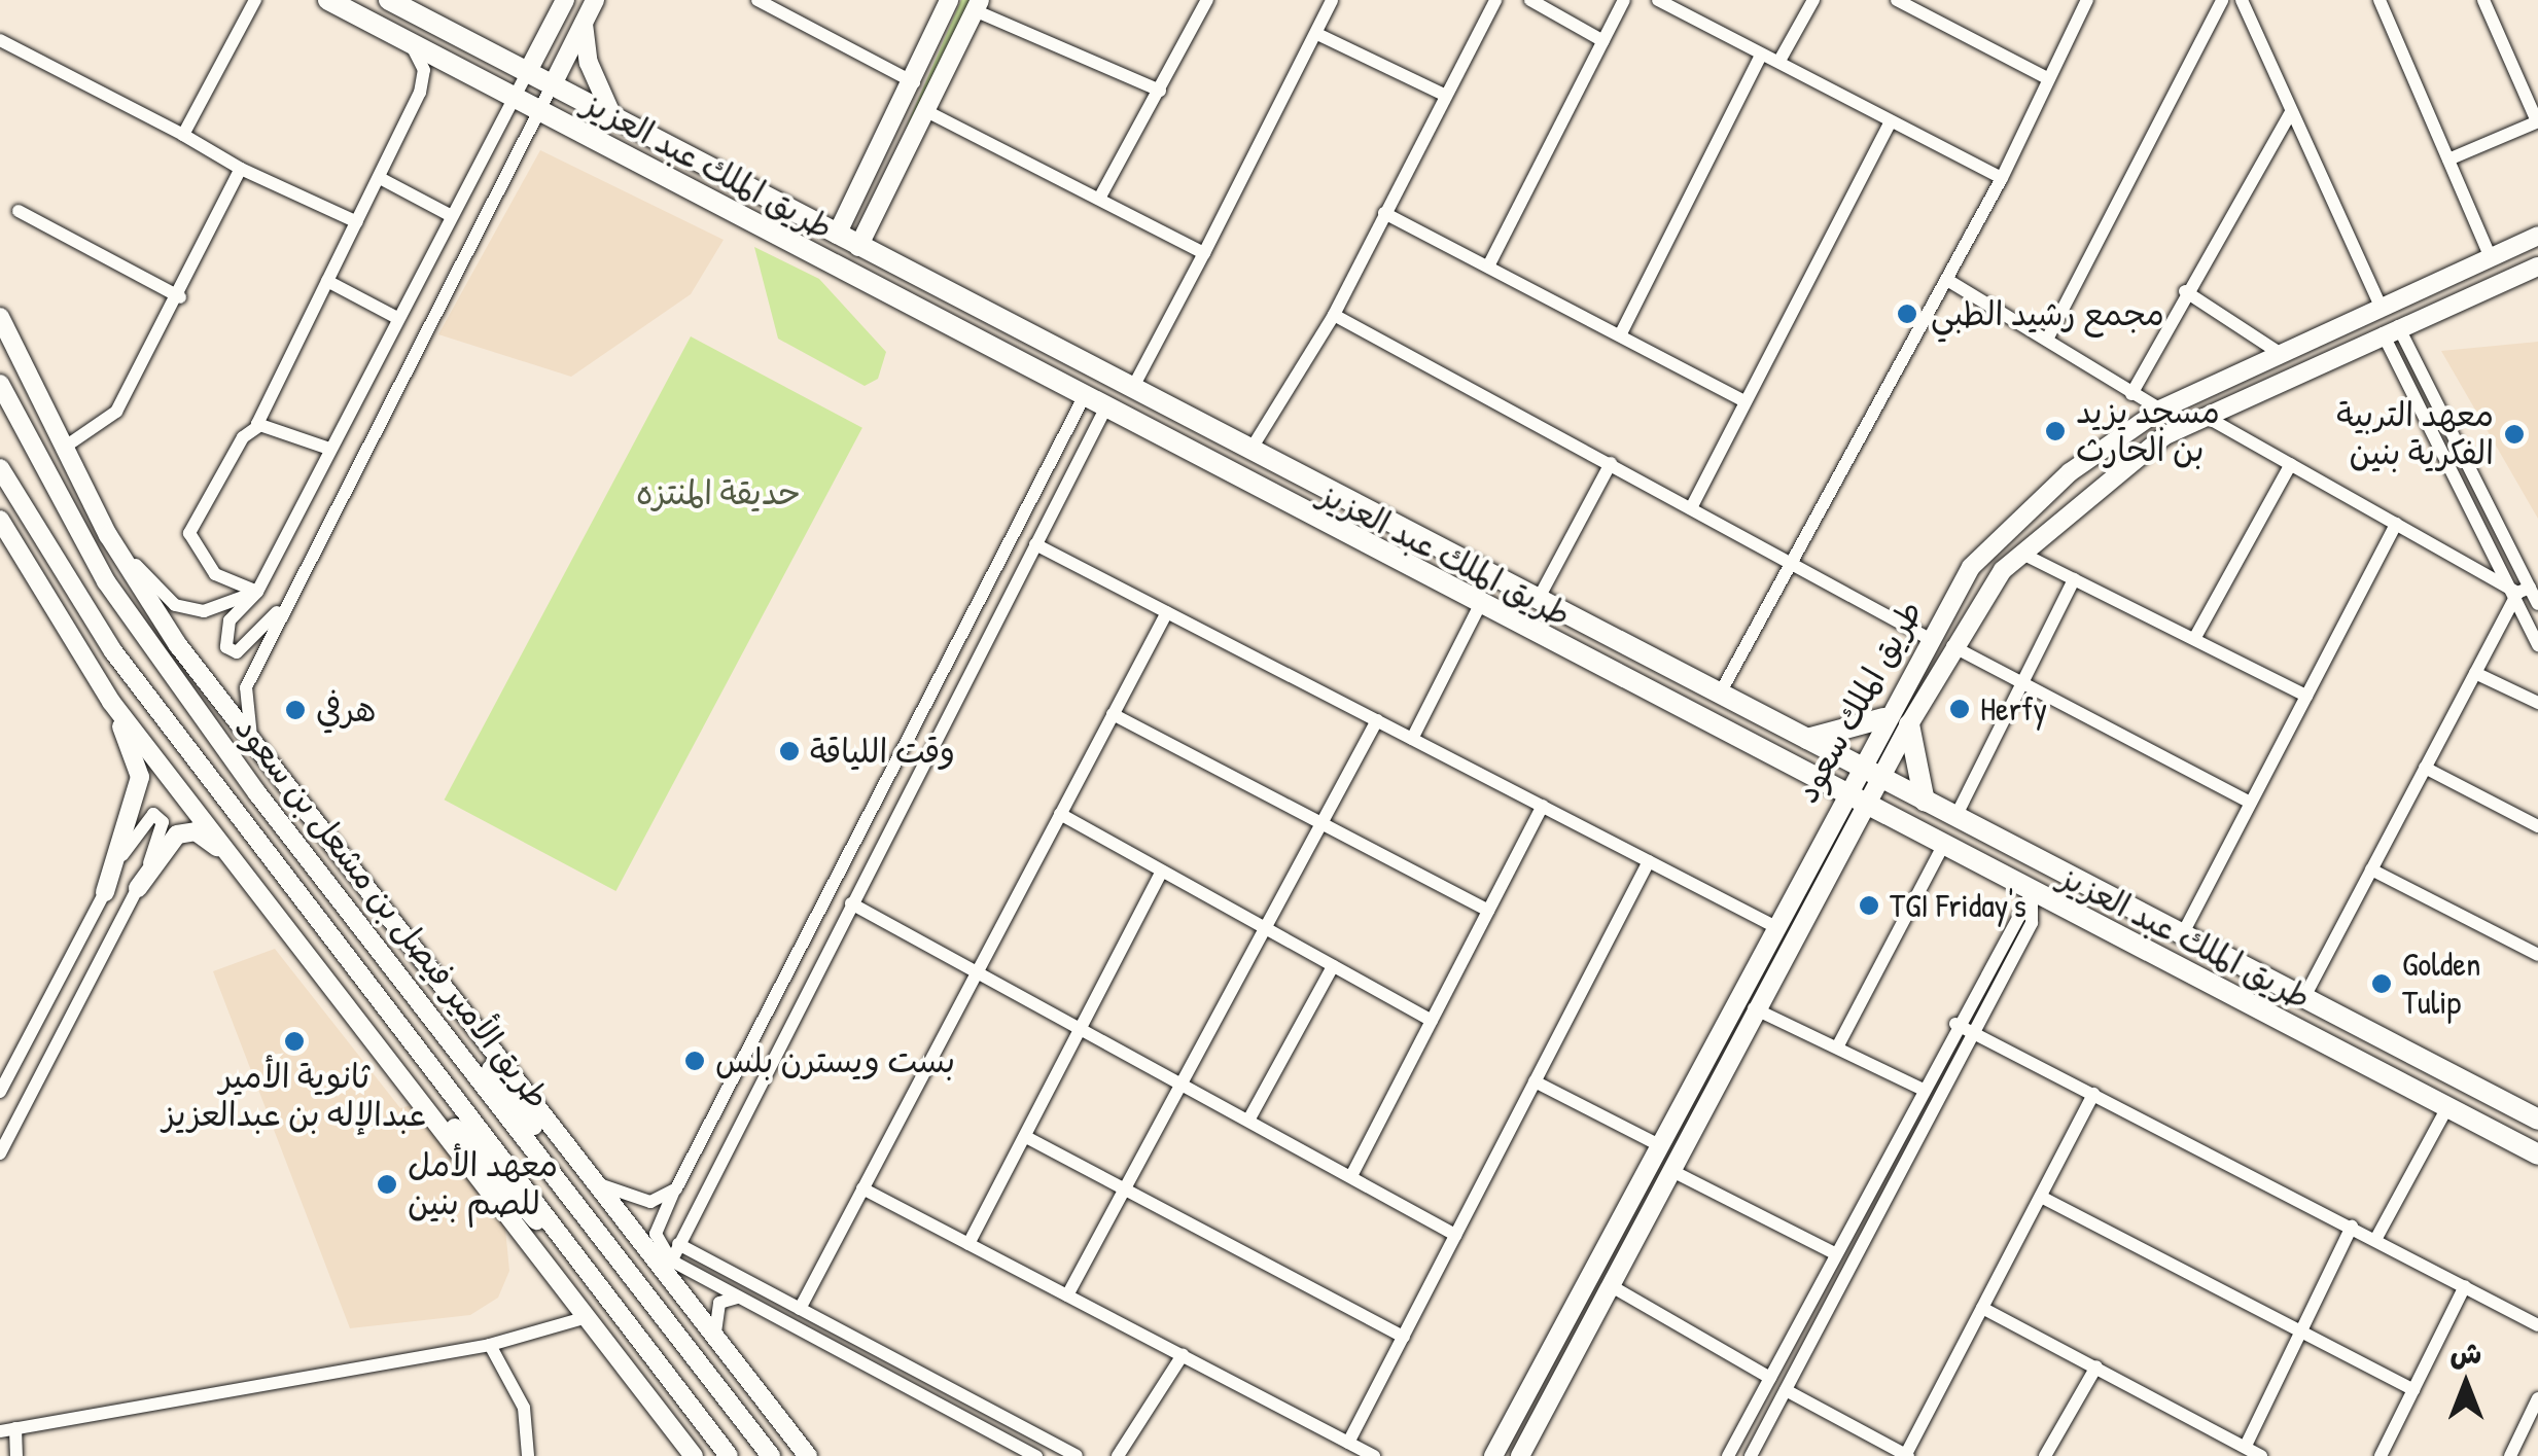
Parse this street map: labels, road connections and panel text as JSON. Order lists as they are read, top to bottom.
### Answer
{
  "streets": {
    "highway": ["طريق الملك عبد العزيز"],
    "main road": ["طريق الملك سعود", "طريق الأمير فيصل بن مشعل بن سعود"]
  },
  "crossings": [
    ["طريق الملك عبد العزيز", "طريق الملك سعود"]
  ],
  "parks": ["حديقة المنتزه"],
  "places": [
    "مجمع رشيد الطبي",
    "مسجد يزيد بن الحارث",
    "معهد التربية الفكرية بنين",
    "Herfy",
    "هرفي",
    "وقت اللياقة",
    "TGI Friday's",
    "Golden Tulip",
    "ثانوية الأمير عبدالإله بن عبدالعزيز",
    "بست ويسترن بلس",
    "معهد الأمل للصم بنين"
  ],
  "north": "top"
}
